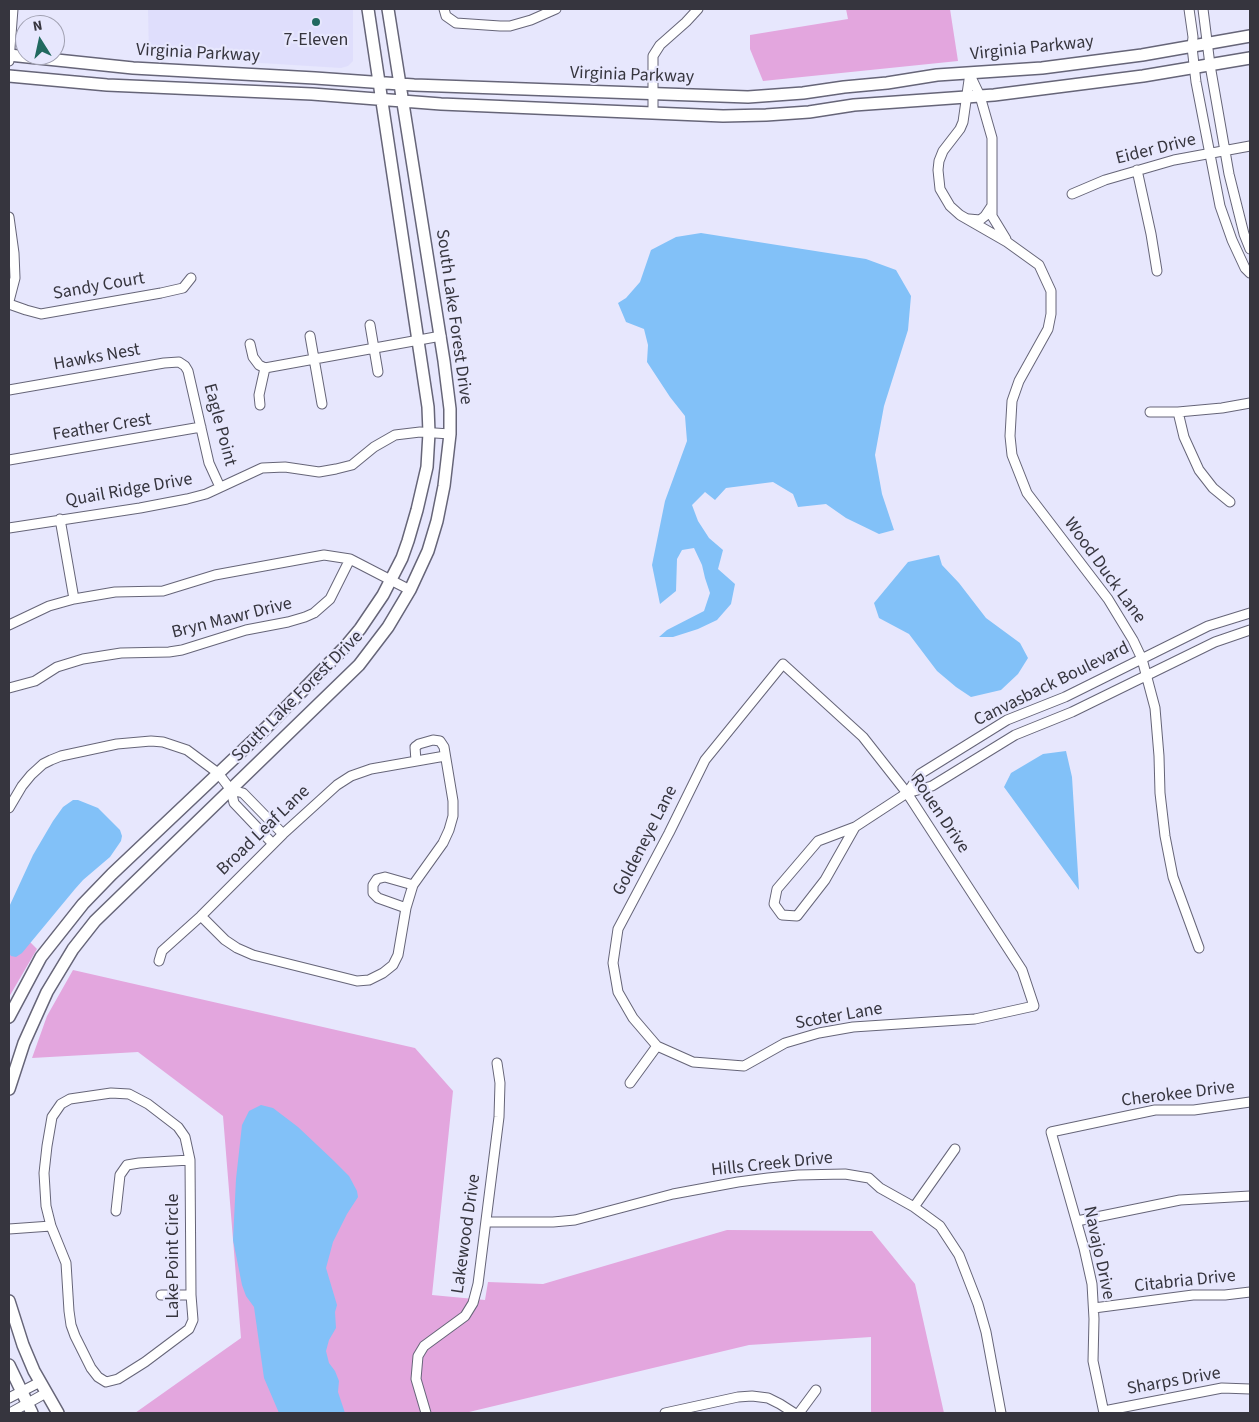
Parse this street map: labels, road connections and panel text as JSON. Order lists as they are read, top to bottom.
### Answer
{
  "streets": {
    "main road": ["Virginia Parkway", "South Lake Forest Drive"],
    "street": [
      "Eider Drive",
      "Sandy Court",
      "Hawks Nest",
      "Eagle Point",
      "Feather Crest",
      "Quail Ridge Drive",
      "Wood Duck Lane",
      "Bryn Mawr Drive",
      "Canvasback Boulevard",
      "Rouen Drive",
      "Broad Leaf Lane",
      "Goldeneye Lane",
      "Scoter Lane",
      "Cherokee Drive",
      "Hills Creek Drive",
      "Lakewood Drive",
      "Navajo Drive",
      "Lake Point Circle",
      "Citabria Drive",
      "Sharps Drive"
    ]
  },
  "crossings": [
    ["Virginia Parkway", "South Lake Forest Drive"],
    ["Virginia Parkway", "Wood Duck Lane"],
    ["South Lake Forest Drive", "Quail Ridge Drive"],
    ["Hawks Nest", "Eagle Point"],
    ["Eagle Point", "Feather Crest"],
    ["Eagle Point", "Quail Ridge Drive"],
    ["Wood Duck Lane", "Canvasback Boulevard"],
    ["Canvasback Boulevard", "Rouen Drive"],
    ["Rouen Drive", "Goldeneye Lane"],
    ["Rouen Drive", "Scoter Lane"],
    ["Goldeneye Lane", "Scoter Lane"],
    ["Cherokee Drive", "Navajo Drive"],
    ["Hills Creek Drive", "Lakewood Drive"],
    ["Navajo Drive", "Citabria Drive"],
    ["Navajo Drive", "Sharps Drive"]
  ],
  "places": ["7-Eleven"],
  "north": "top"
}
